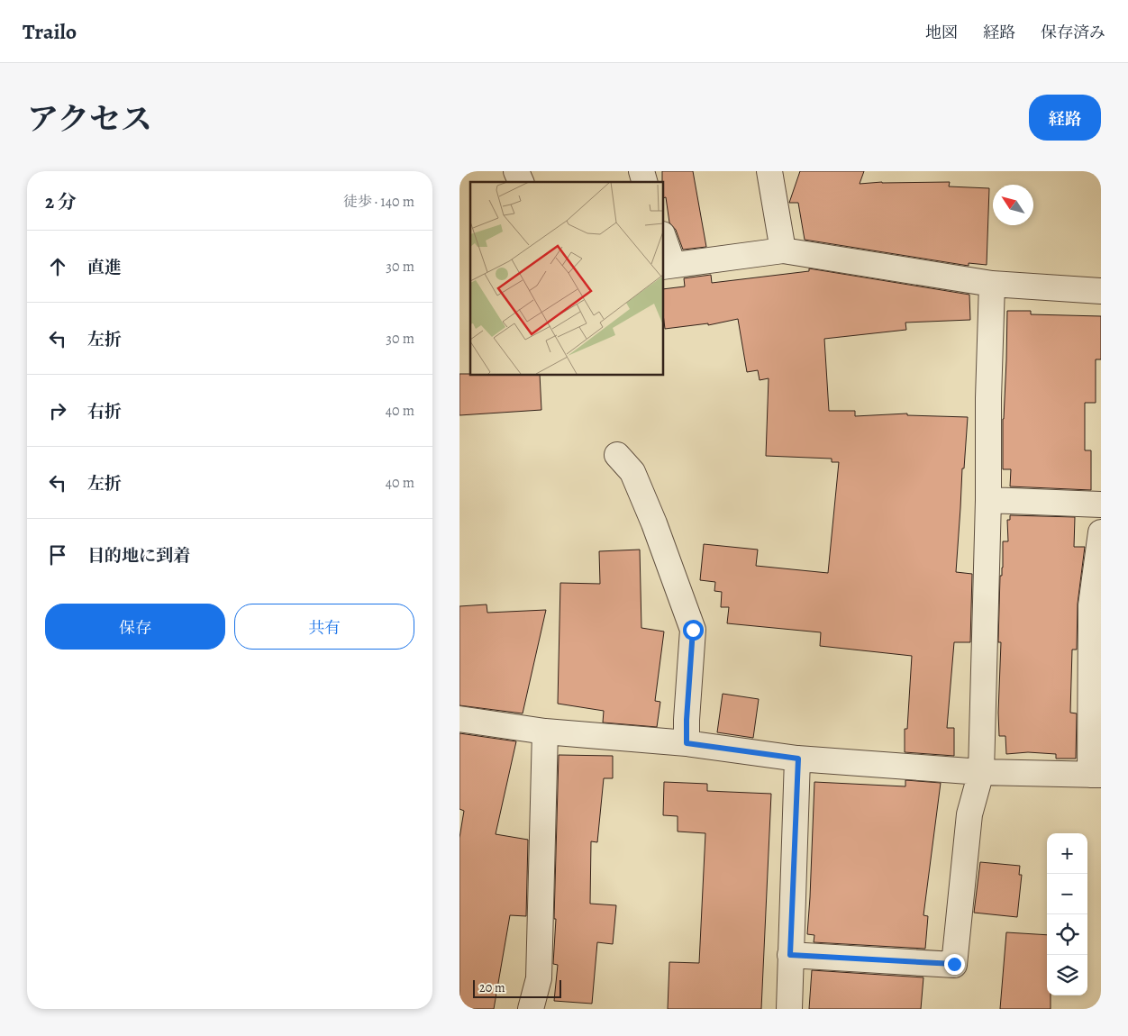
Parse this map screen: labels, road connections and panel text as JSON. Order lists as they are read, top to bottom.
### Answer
{
  "scale_bar": "20 m",
  "north": "top left",
  "page": {
    "header": "Trailo",
    "nav": ["地図", "経路", "保存済み"],
    "title": "アクセス",
    "buttons": [
      "経路",
      ["保存", "共有"]
    ],
    "heading": ["2 分", "徒歩 · 140 m"],
    "list": [
      ["直進", "30 m"],
      ["左折", "30 m"],
      ["右折", "40 m"],
      ["左折", "40 m"],
      "目的地に到着"
    ],
    "map_buttons": ["+", "−"],
    "scale": "20 m"
  }
}
